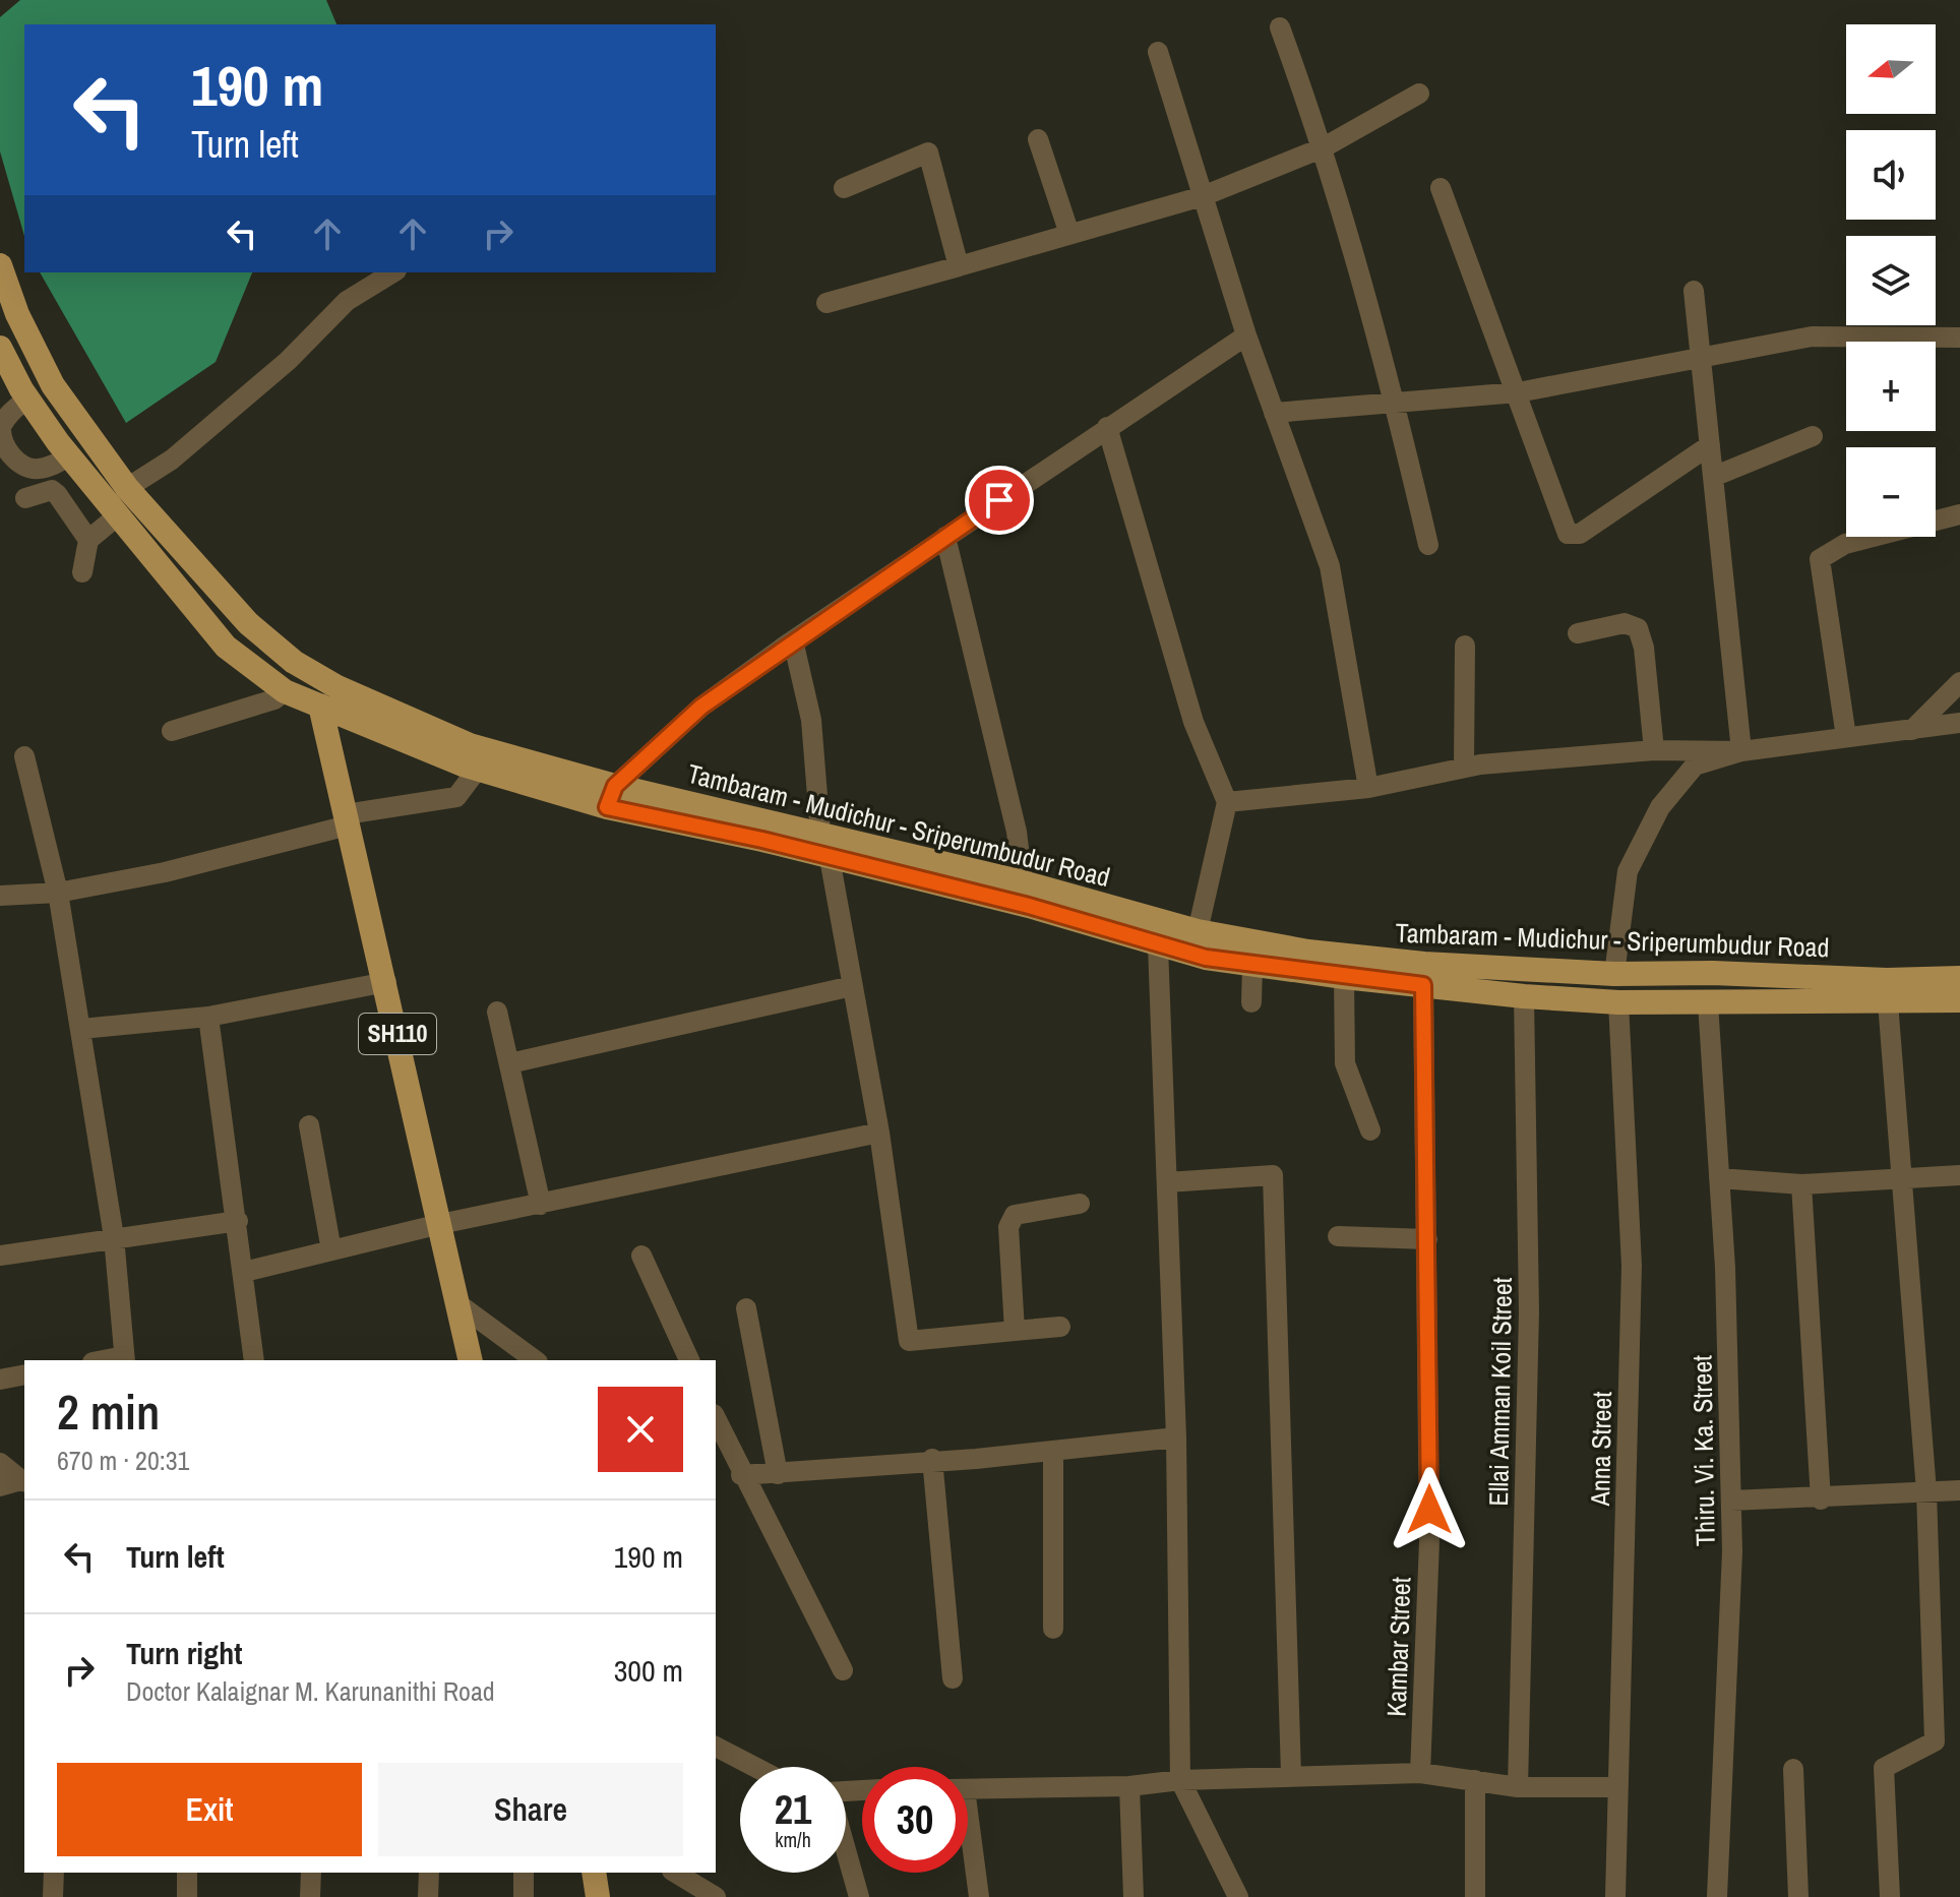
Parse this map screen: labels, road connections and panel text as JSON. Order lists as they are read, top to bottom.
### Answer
{
  "streets": {
    "main road": ["Tambaram - Mudichur - Sriperumbudur Road", "SH110"],
    "street": [
      "Ellai Amman Koil Street",
      "Anna Street",
      "Thiru. Vi. Ka. Street",
      "Kambar Street"
    ]
  },
  "crossings": [
    ["Tambaram - Mudichur - Sriperumbudur Road", "SH110"],
    ["Tambaram - Mudichur - Sriperumbudur Road", "Ellai Amman Koil Street"],
    ["Tambaram - Mudichur - Sriperumbudur Road", "Anna Street"],
    ["Tambaram - Mudichur - Sriperumbudur Road", "Thiru. Vi. Ka. Street"],
    ["Tambaram - Mudichur - Sriperumbudur Road", "Kambar Street"]
  ],
  "north": "left",
  "page": {
    "map_buttons": ["+", "−"],
    "turn": ["190 m", "Turn left"],
    "heading": ["2 min", "670 m · 20:31"],
    "list": [
      {
        "name": "Turn left",
        "value": "190 m"
      },
      {
        "name": "Turn right",
        "note": "Doctor Kalaignar M. Karunanithi Road",
        "value": "300 m"
      }
    ],
    "buttons": ["Exit", "Share"],
    "speed": "21 km/h",
    "limit": "30"
  }
}
